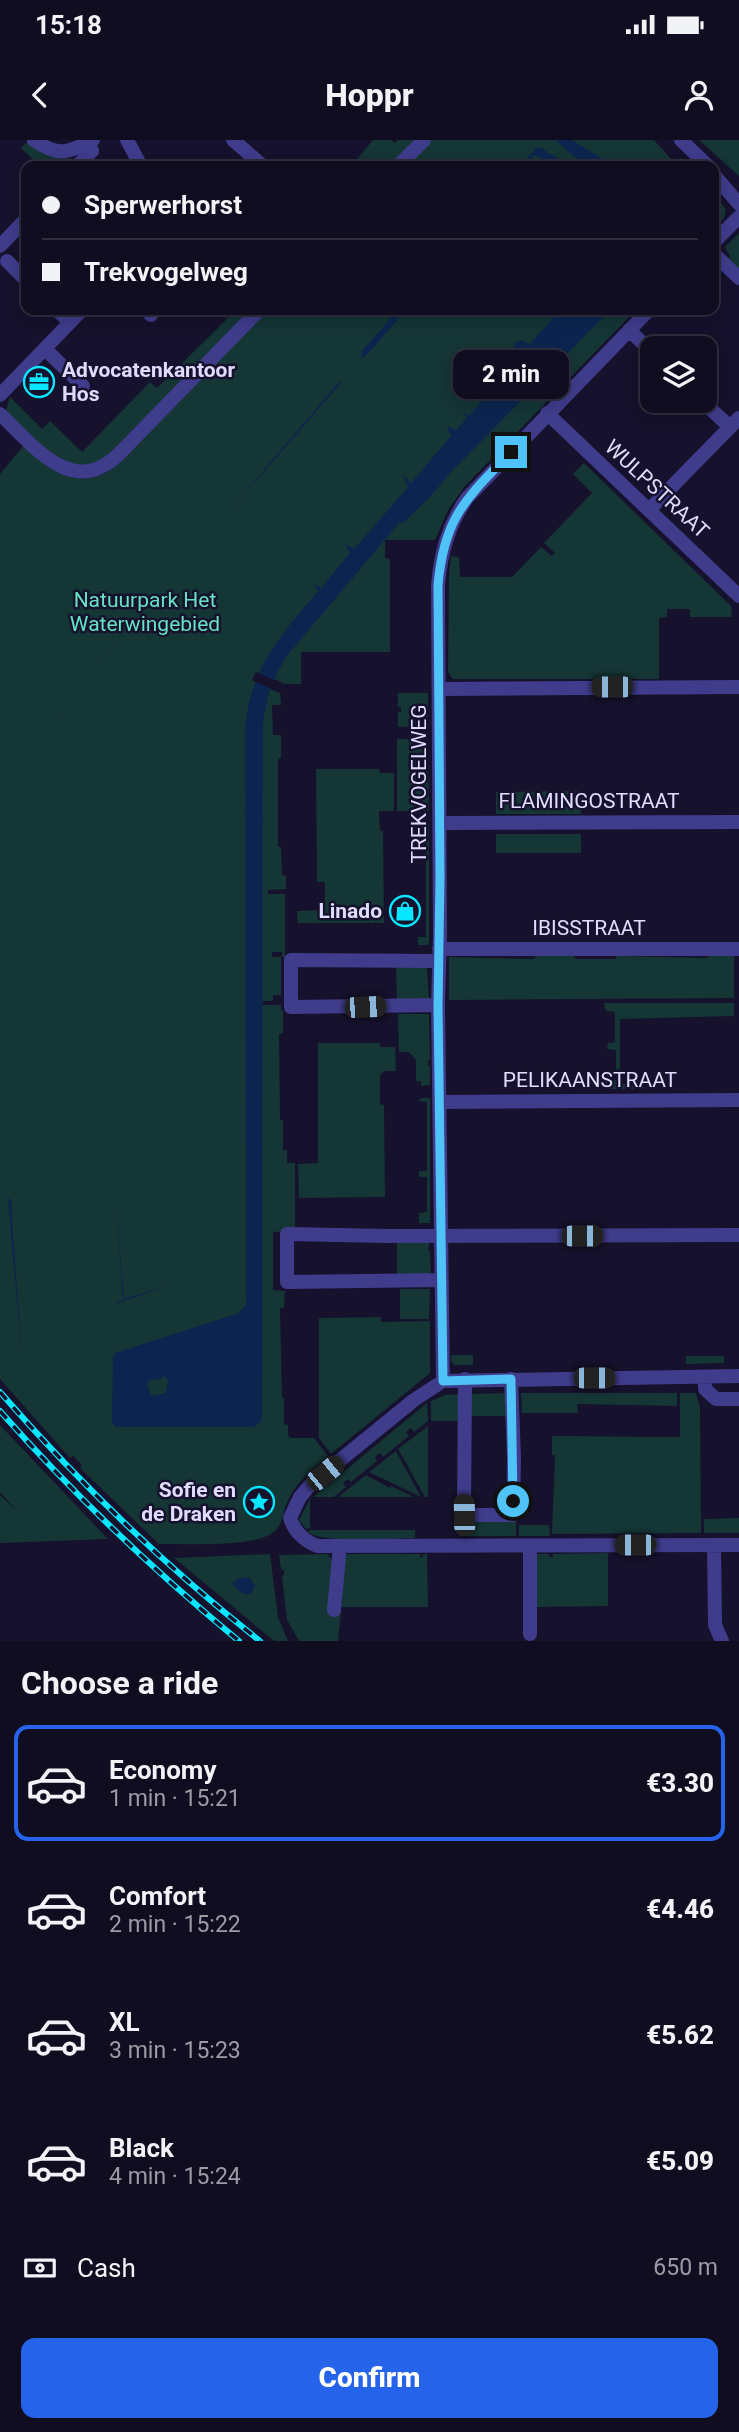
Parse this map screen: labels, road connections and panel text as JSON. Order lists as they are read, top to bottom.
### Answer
{
  "streets": {
    "street": [
      "WULPSTRAAT",
      "TREKVOGELWEG",
      "FLAMINGOSTRAAT",
      "IBISSTRAAT",
      "PELIKAANSTRAAT"
    ]
  },
  "crossings": [
    ["WULPSTRAAT", "TREKVOGELWEG"],
    ["TREKVOGELWEG", "FLAMINGOSTRAAT"],
    ["TREKVOGELWEG", "IBISSTRAAT"],
    ["TREKVOGELWEG", "PELIKAANSTRAAT"]
  ],
  "parks": ["Natuurpark Het Waterwingebied"],
  "places": {
    "office": ["Advocatenkantoor Hos"],
    "shop": ["Linado"],
    "place": ["Sofie en de Draken"]
  },
  "page": {
    "status": "15:18",
    "header": "Hoppr",
    "banner": ["Sperwerhorst", "Trekvogelweg"],
    "bubble": "2 min",
    "heading": "Choose a ride",
    "list": [
      {
        "name": "Economy",
        "note": "1 min · 15:21",
        "value": "€3.30"
      },
      {
        "name": "Comfort",
        "note": "2 min · 15:22",
        "value": "€4.46"
      },
      {
        "name": "XL",
        "note": "3 min · 15:23",
        "value": "€5.62"
      },
      {
        "name": "Black",
        "note": "4 min · 15:24",
        "value": "€5.09"
      }
    ],
    "pay": ["Cash", "650 m"],
    "buttons": "Confirm"
  }
}
